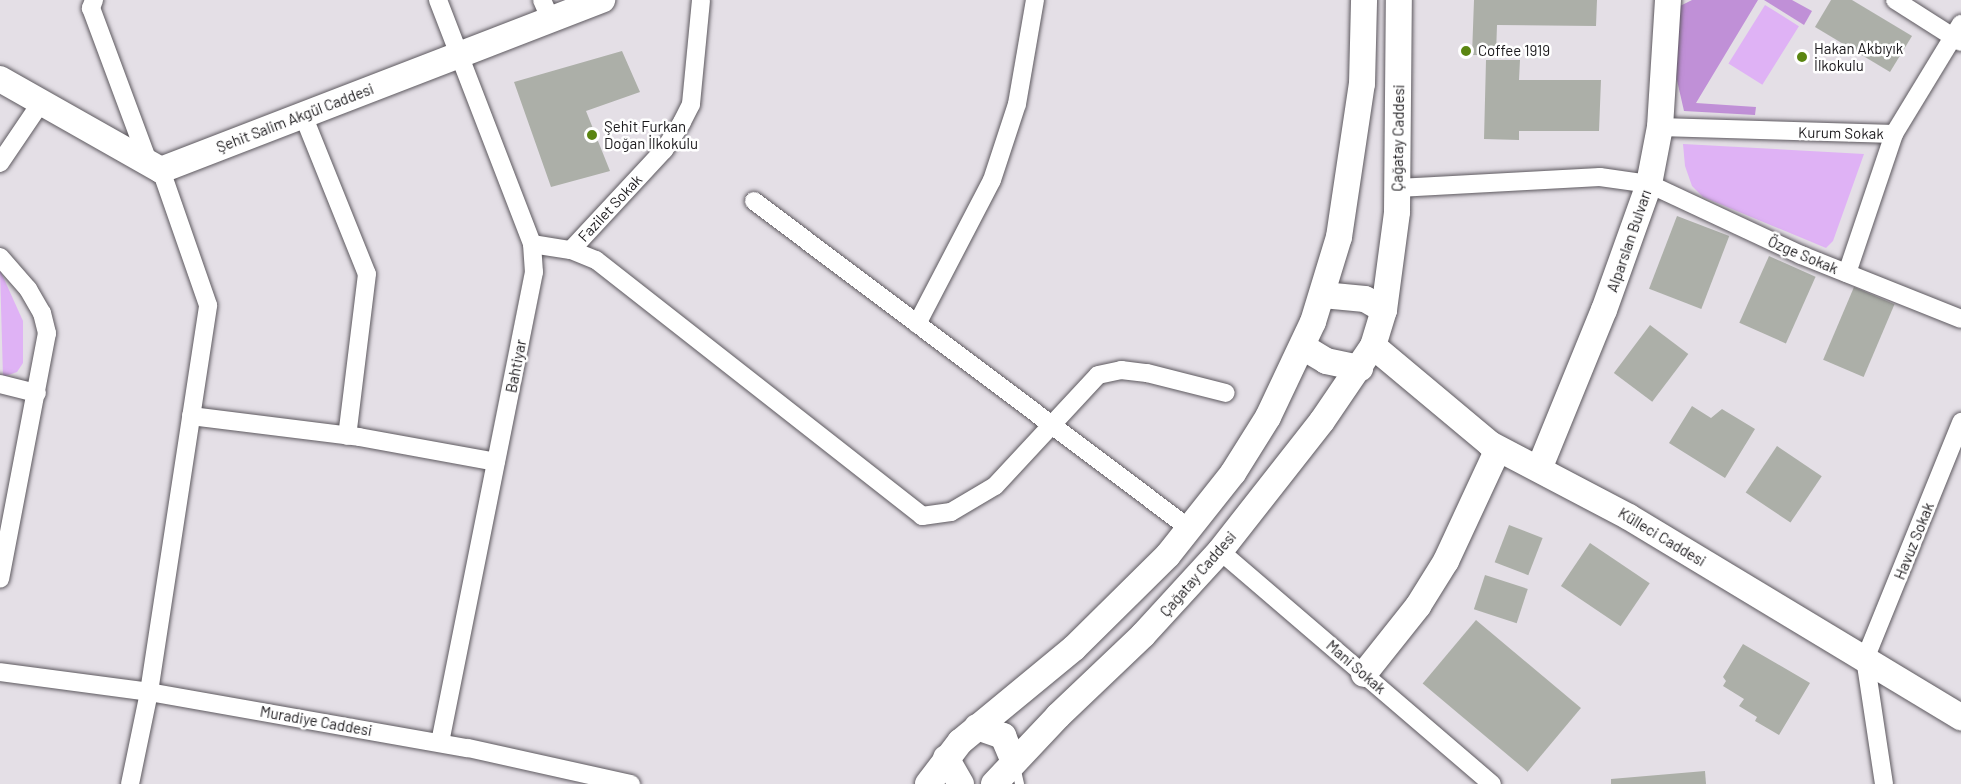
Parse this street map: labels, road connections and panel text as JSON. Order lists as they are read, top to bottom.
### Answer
{
  "streets": {
    "street": [
      "Şehit Salim Akgül Caddesi",
      "Kurum Sokak",
      "Çağatay Caddesi",
      "Fazilet Sokak",
      "Alparslan Bulvarı",
      "Özge Sokak",
      "Bahtiyar",
      "Külleci Caddesi",
      "Havuz Sokak",
      "Mani Sokak",
      "Muradiye Caddesi"
    ]
  },
  "crossings": [
    ["Şehit Salim Akgül Caddesi", "Bahtiyar"],
    ["Kurum Sokak", "Alparslan Bulvarı"],
    ["Çağatay Caddesi", "Özge Sokak"],
    ["Çağatay Caddesi", "Külleci Caddesi"],
    ["Çağatay Caddesi", "Mani Sokak"],
    ["Alparslan Bulvarı", "Özge Sokak"],
    ["Alparslan Bulvarı", "Külleci Caddesi"],
    ["Bahtiyar", "Muradiye Caddesi"],
    ["Külleci Caddesi", "Havuz Sokak"]
  ],
  "places": ["Coffee 1919", "Hakan Akbıyık İlkokulu", "Şehit Furkan Doğan İlkokulu"]
}
